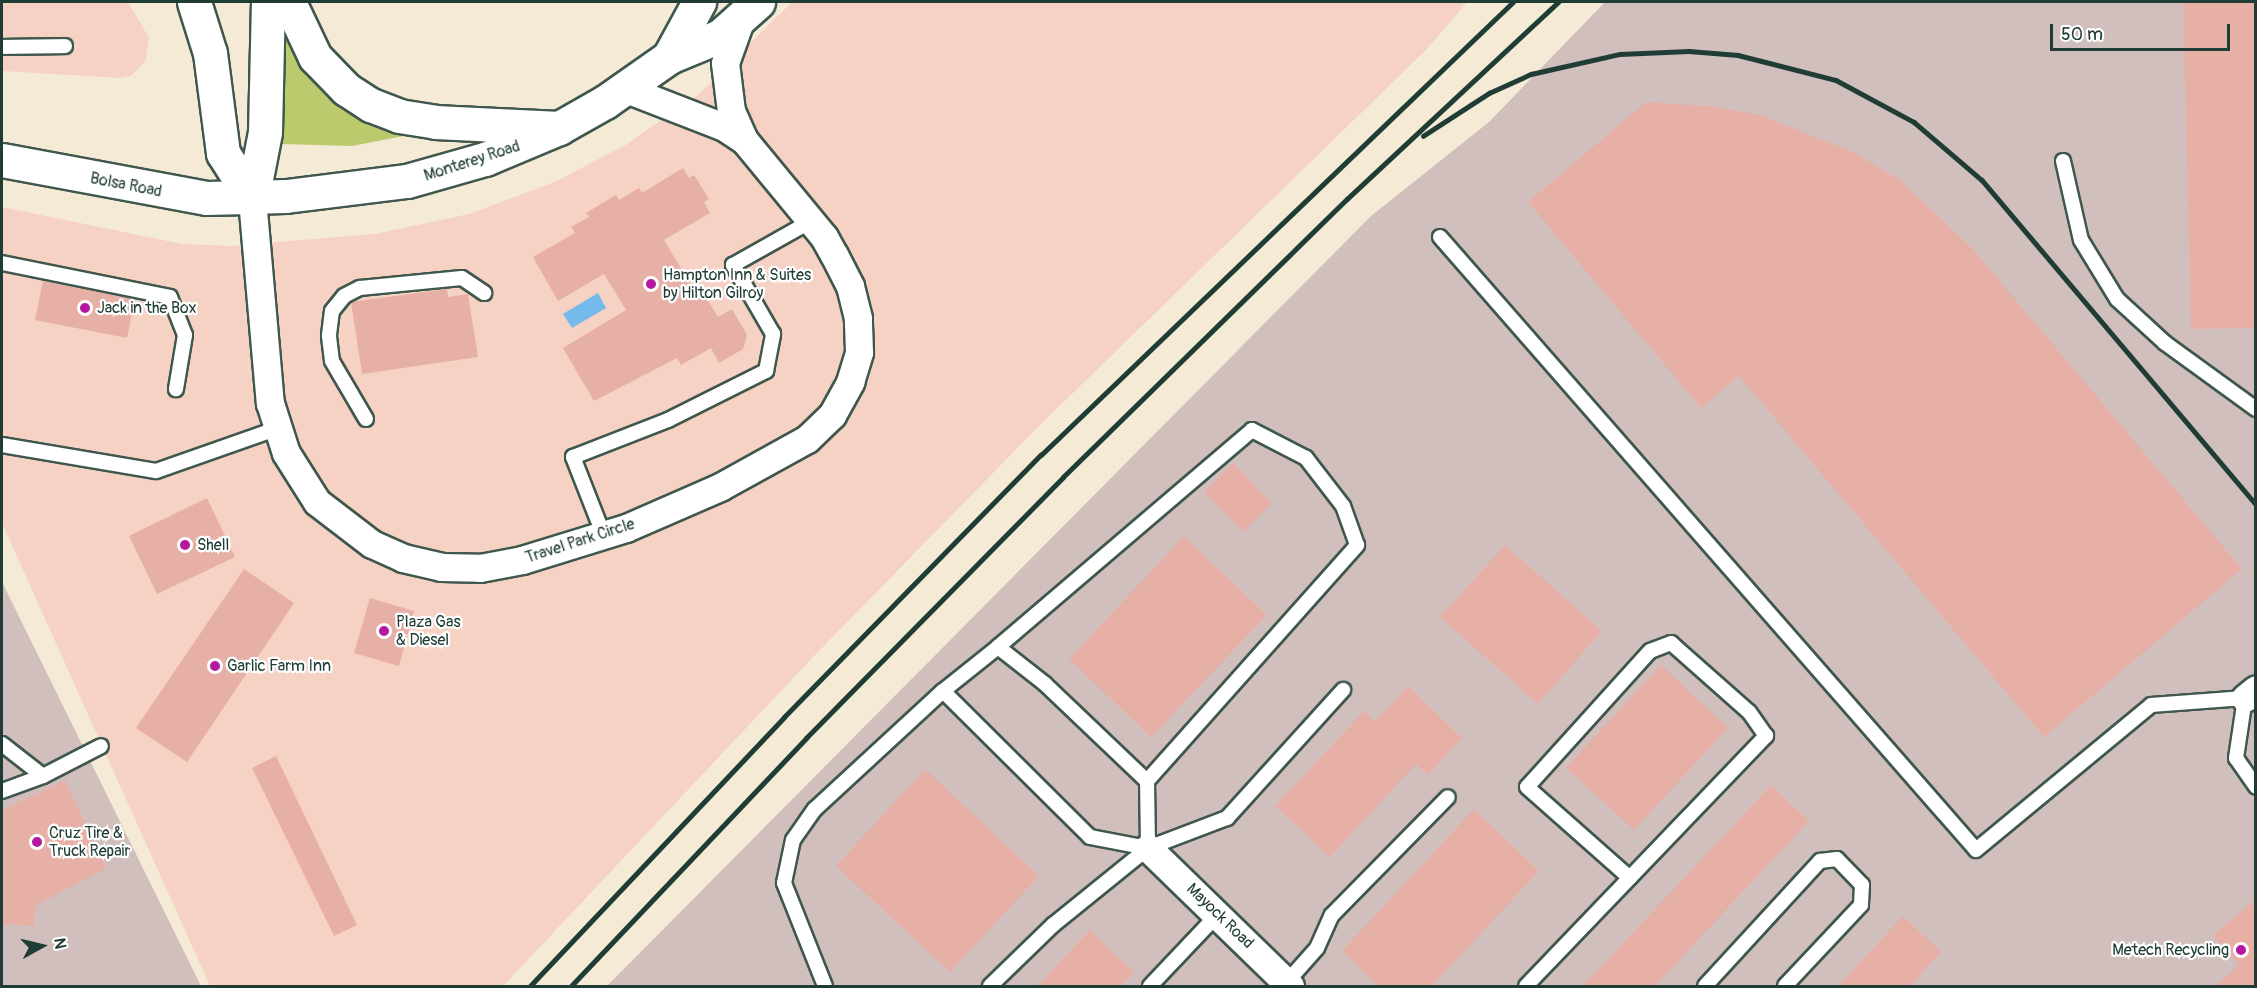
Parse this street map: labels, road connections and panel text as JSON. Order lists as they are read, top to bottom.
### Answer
{
  "streets": {
    "main road": ["Monterey Road", "Bolsa Road"],
    "street": ["Travel Park Circle", "Mayock Road"]
  },
  "crossings": [
    ["Monterey Road", "Bolsa Road"],
    ["Monterey Road", "Travel Park Circle"],
    ["Bolsa Road", "Travel Park Circle"]
  ],
  "places": [
    "Hampton Inn & Suites by Hilton Gilroy",
    "Jack in the Box",
    "Shell",
    "Plaza Gas & Diesel",
    "Garlic Farm Inn",
    "Cruz Tire & Truck Repair",
    "Metech Recycling"
  ],
  "scale_bar": "50 m",
  "north": "right"
}
